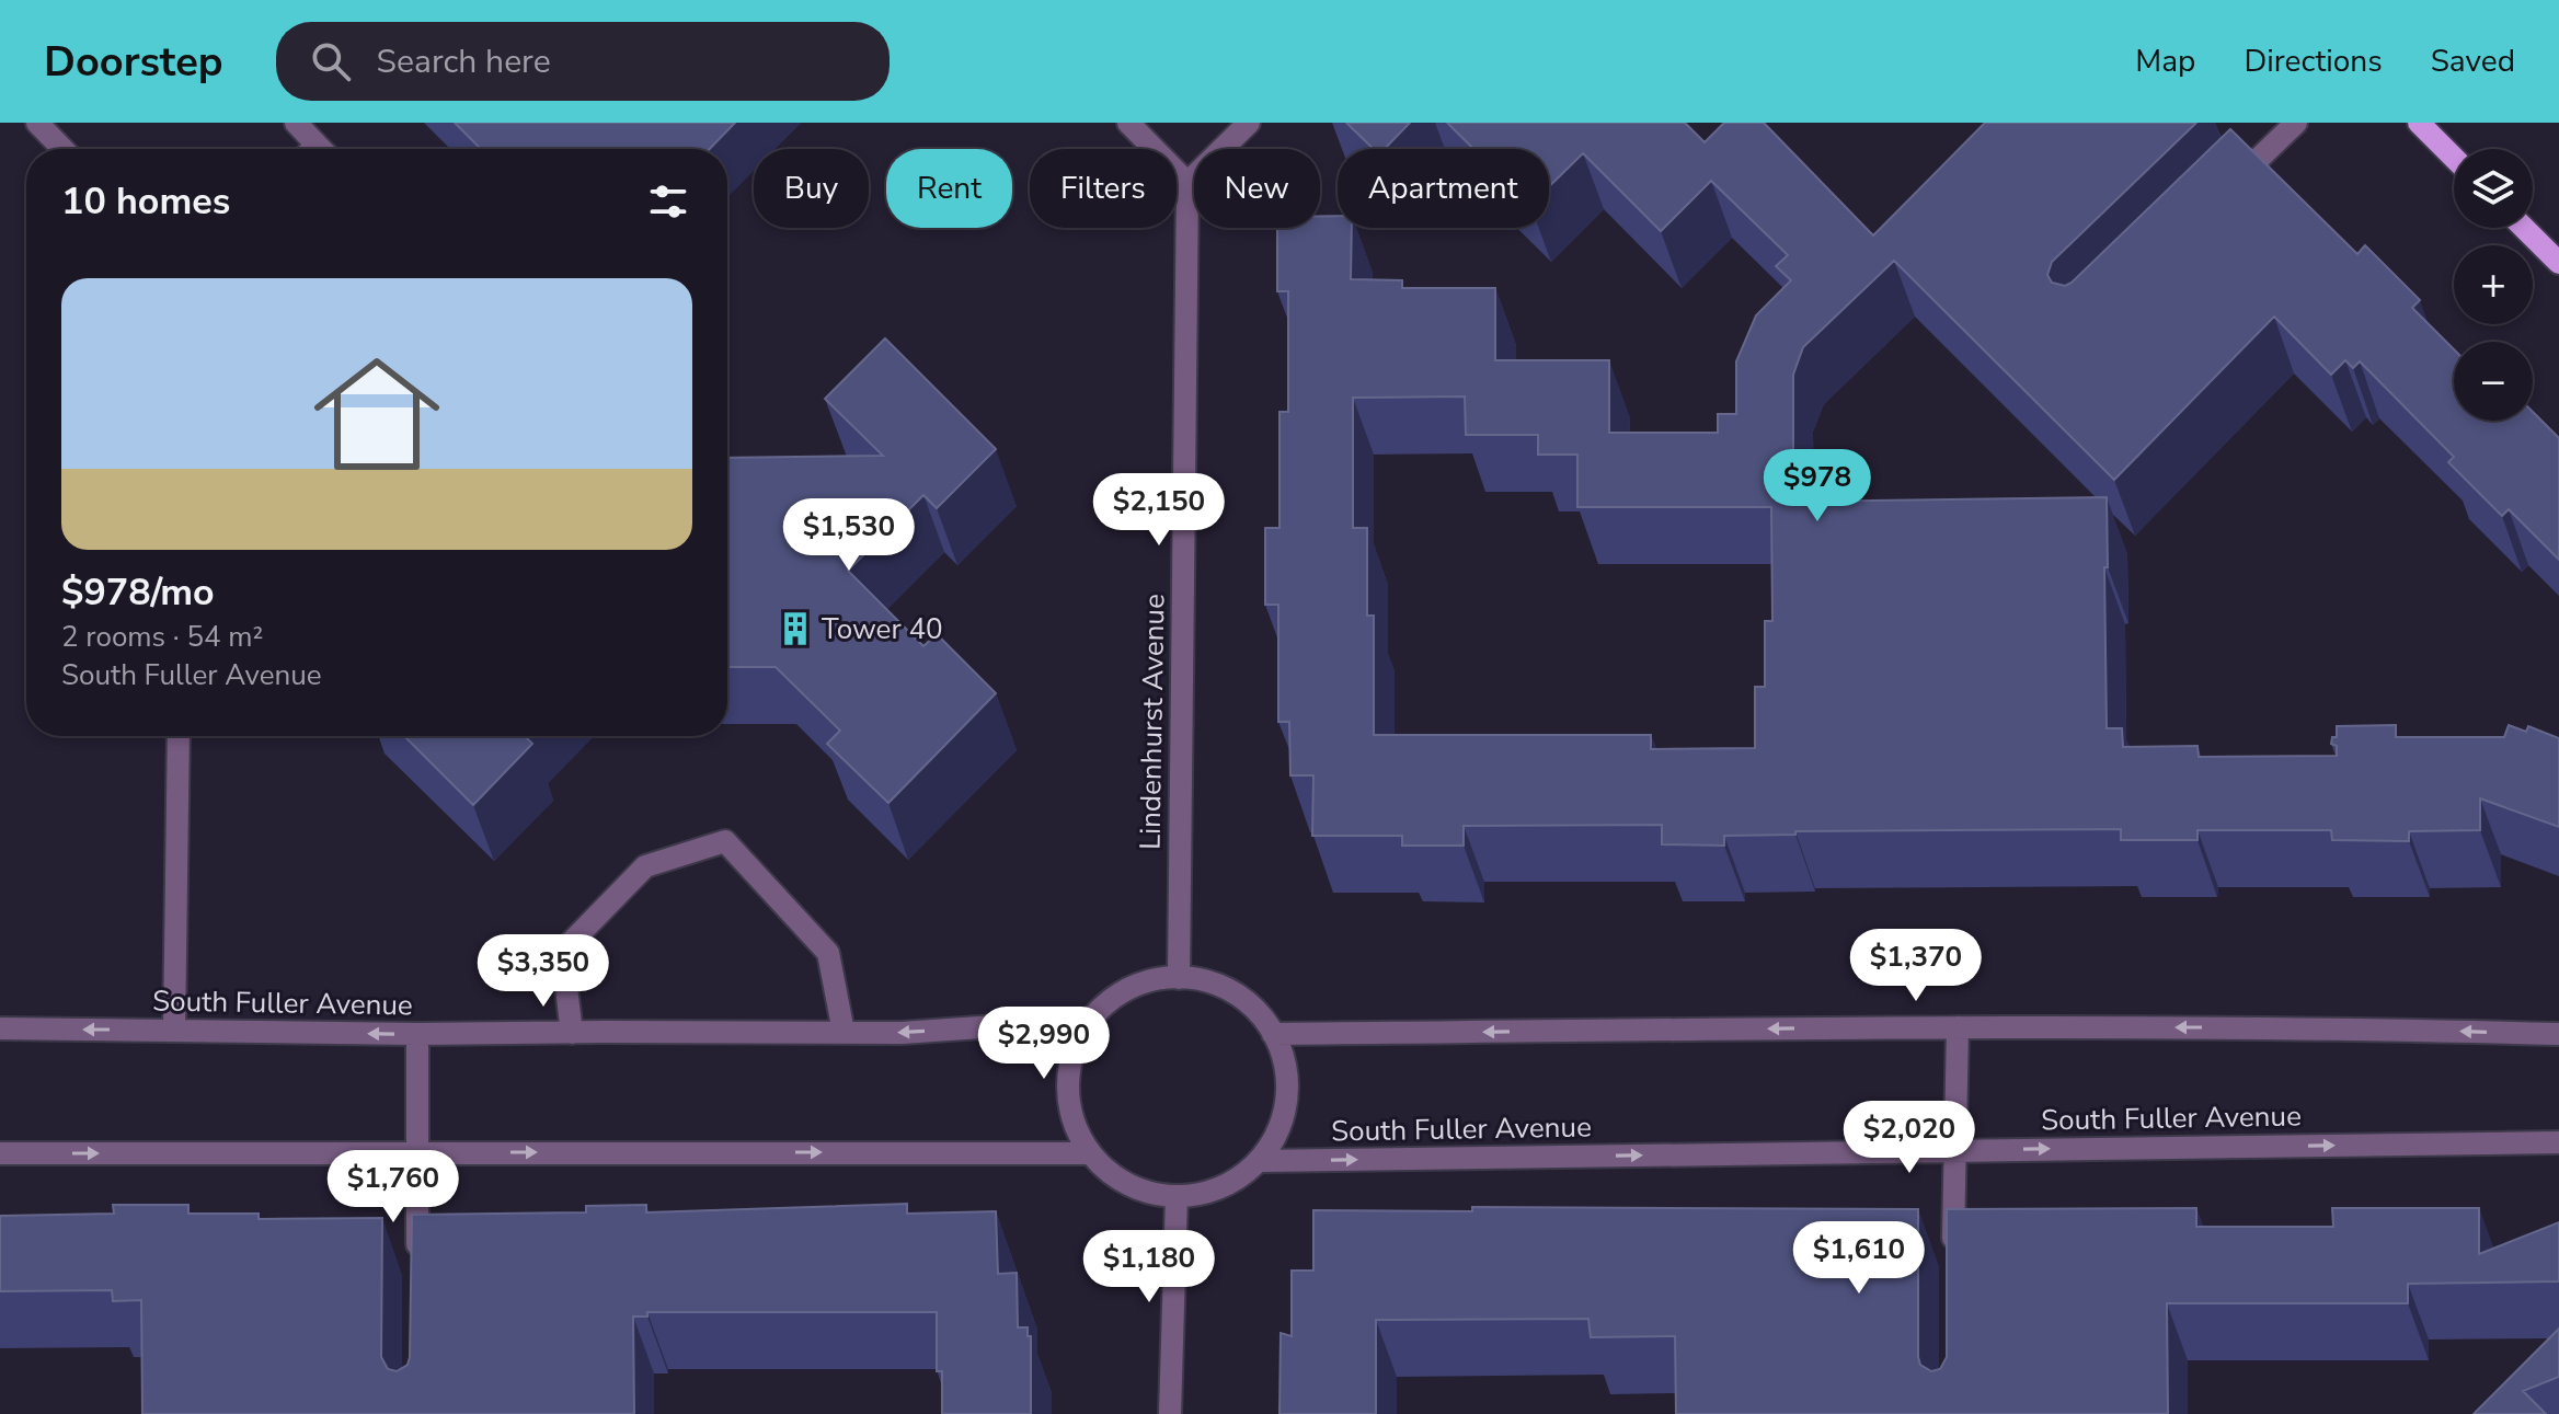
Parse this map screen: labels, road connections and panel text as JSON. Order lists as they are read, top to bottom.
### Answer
{
  "streets": {
    "street": ["Lindenhurst Avenue", "South Fuller Avenue"]
  },
  "crossings": [
    ["Lindenhurst Avenue", "South Fuller Avenue"]
  ],
  "places": {
    "building": ["Tower 40"]
  },
  "page": {
    "header": "Doorstep",
    "search": "Search here",
    "nav": ["Map", "Directions", "Saved"],
    "map_buttons": ["+", "−"],
    "chip": [
      "Buy",
      "Rent",
      "Filters",
      "New",
      "Apartment"
    ],
    "heading": "10 homes",
    "list": [
      {
        "name": "$978/mo",
        "note": "2 rooms · 54 m² · South Fuller Avenue"
      }
    ],
    "price": [
      "$978",
      "$2,150",
      "$1,530",
      "$1,370",
      "$3,350",
      "$2,990",
      "$2,020",
      "$1,760",
      "$1,610",
      "$1,180"
    ]
  }
}
